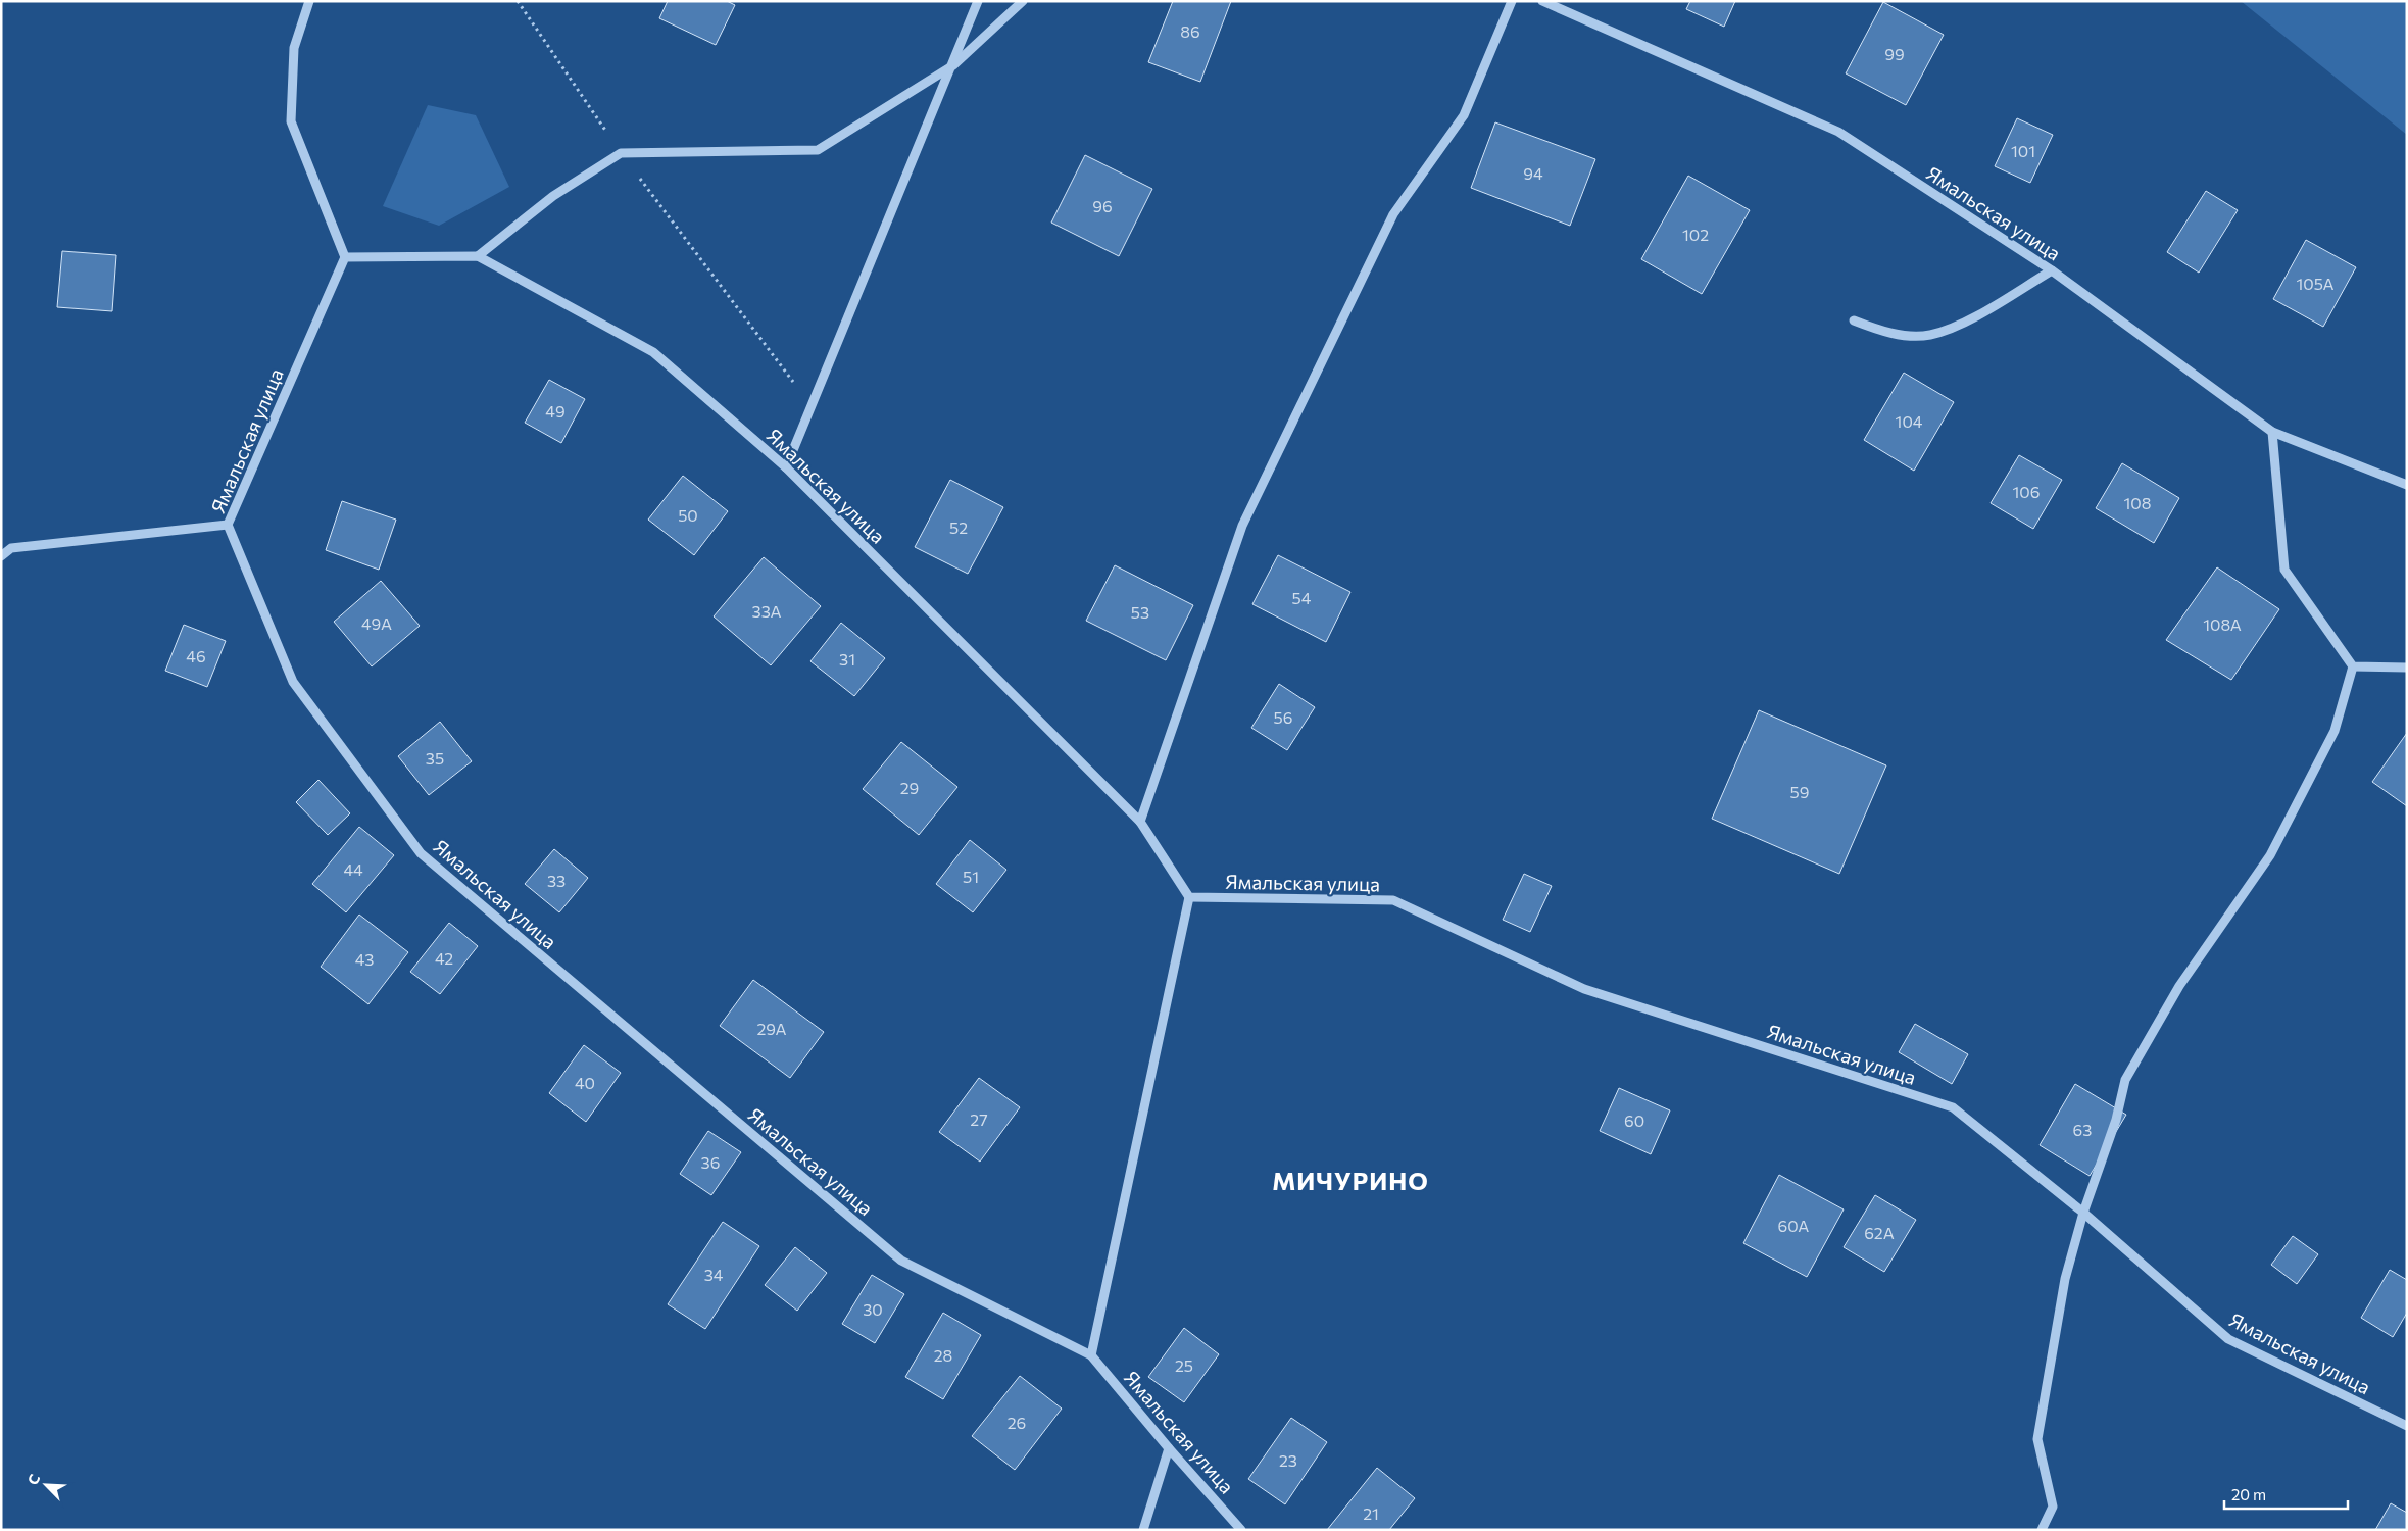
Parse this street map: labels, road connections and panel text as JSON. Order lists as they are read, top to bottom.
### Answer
{
  "streets": {
    "street": ["Ямальская улица"]
  },
  "districts": ["МИЧУРИНО"],
  "house_numbers": [
    "86",
    "99",
    "101",
    "94",
    "96",
    "102",
    "105А",
    "49",
    "104",
    "106",
    "108",
    "50",
    "52",
    "54",
    "33А",
    "53",
    "49А",
    "108А",
    "46",
    "31",
    "56",
    "35",
    "29",
    "59",
    "44",
    "51",
    "33",
    "42",
    "43",
    "29А",
    "40",
    "27",
    "60",
    "63",
    "36",
    "60А",
    "62А",
    "34",
    "30",
    "28",
    "25",
    "26",
    "23",
    "21"
  ],
  "scale_bar": "20 m",
  "north": "top left"
}
